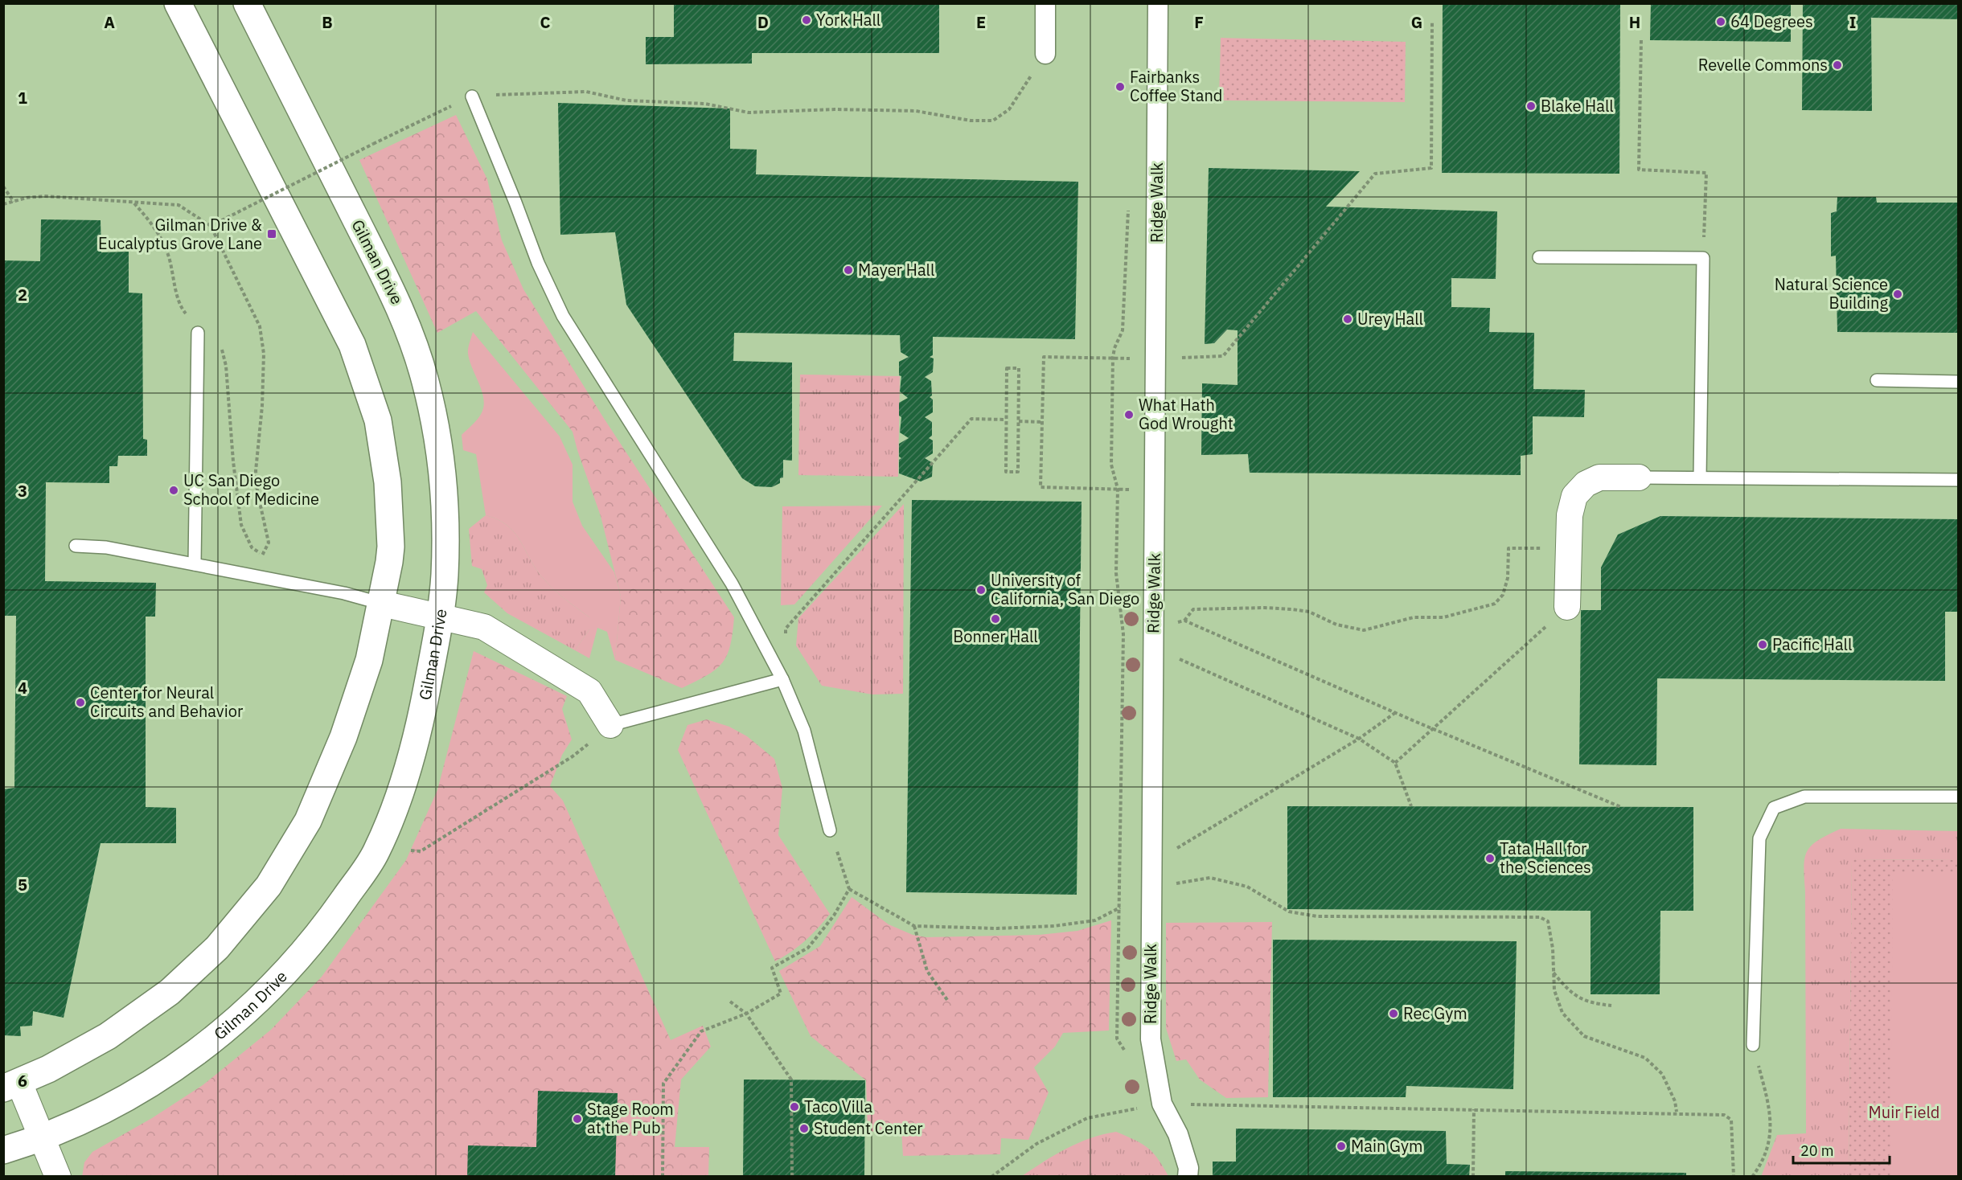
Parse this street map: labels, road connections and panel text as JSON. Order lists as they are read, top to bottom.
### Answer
{
  "streets": {
    "main road": ["Gilman Drive"],
    "street": ["Ridge Walk"]
  },
  "parks": ["Muir Field"],
  "places": {
    "other": [
      "York Hall",
      "64 Degrees",
      "Revelle Commons",
      "Fairbanks Coffee Stand",
      "Blake Hall",
      "Mayer Hall",
      "Natural Science Building",
      "Urey Hall",
      "What Hath God Wrought",
      "UC San Diego School of Medicine",
      "University of California, San Diego",
      "Bonner Hall",
      "Pacific Hall",
      "Center for Neural Circuits and Behavior",
      "Tata Hall for the Sciences",
      "Rec Gym",
      "Taco Villa",
      "Stage Room at the Pub",
      "Student Center",
      "Main Gym"
    ],
    "transit": ["Gilman Drive & Eucalyptus Grove Lane"]
  },
  "scale_bar": "20 m",
  "grid": {
    "columns": [
      "A",
      "B",
      "C",
      "D",
      "E",
      "F",
      "G",
      "H",
      "I"
    ],
    "rows": [
      "1",
      "2",
      "3",
      "4",
      "5",
      "6"
    ]
  }
}
